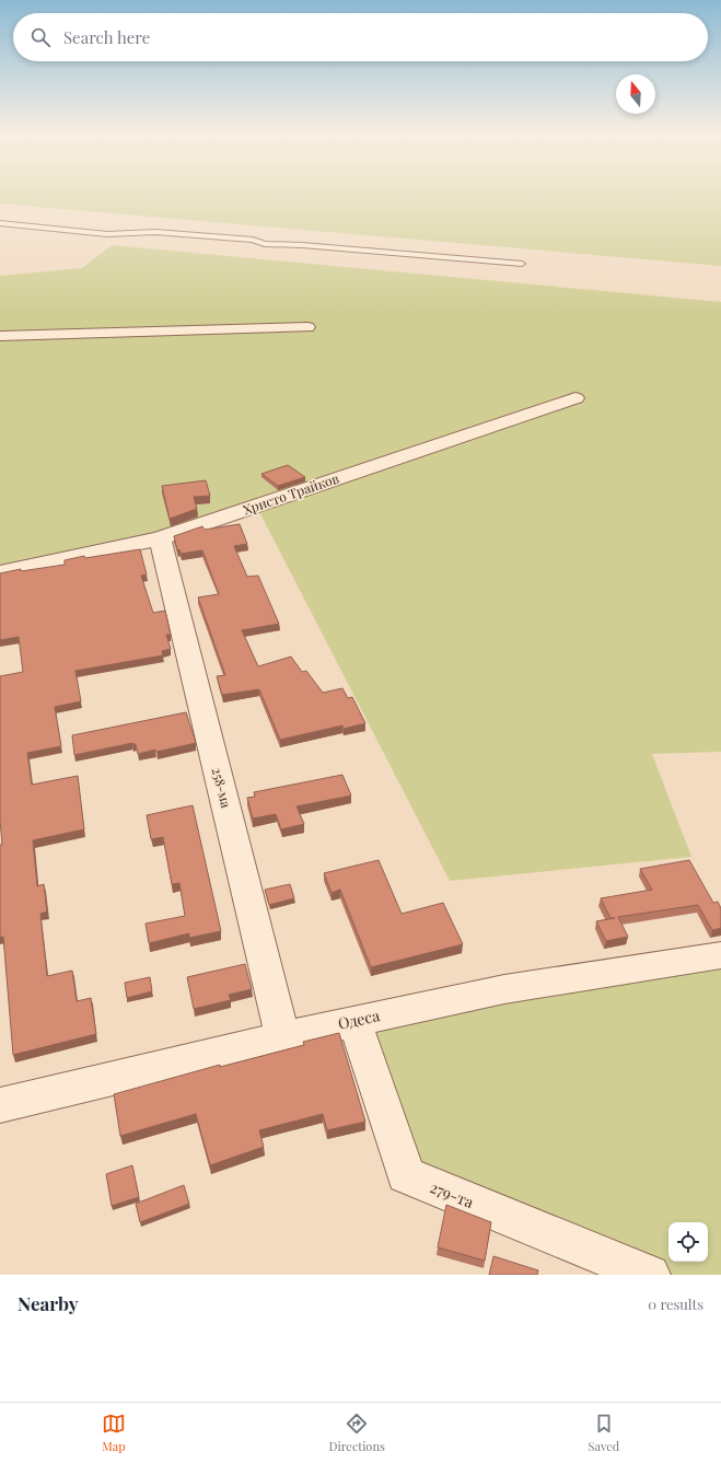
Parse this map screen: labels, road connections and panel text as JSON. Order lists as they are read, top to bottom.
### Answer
{
  "streets": {
    "street": [
      "Христо Трайков",
      "258-ма",
      "Одеса",
      "279-та"
    ]
  },
  "crossings": [
    ["Христо Трайков", "258-ма"],
    ["258-ма", "Одеса"],
    ["Одеса", "279-та"]
  ],
  "north": "top",
  "page": {
    "search": "Search here",
    "heading": ["Nearby", "0 results"],
    "nav": ["Map", "Directions", "Saved"]
  }
}
